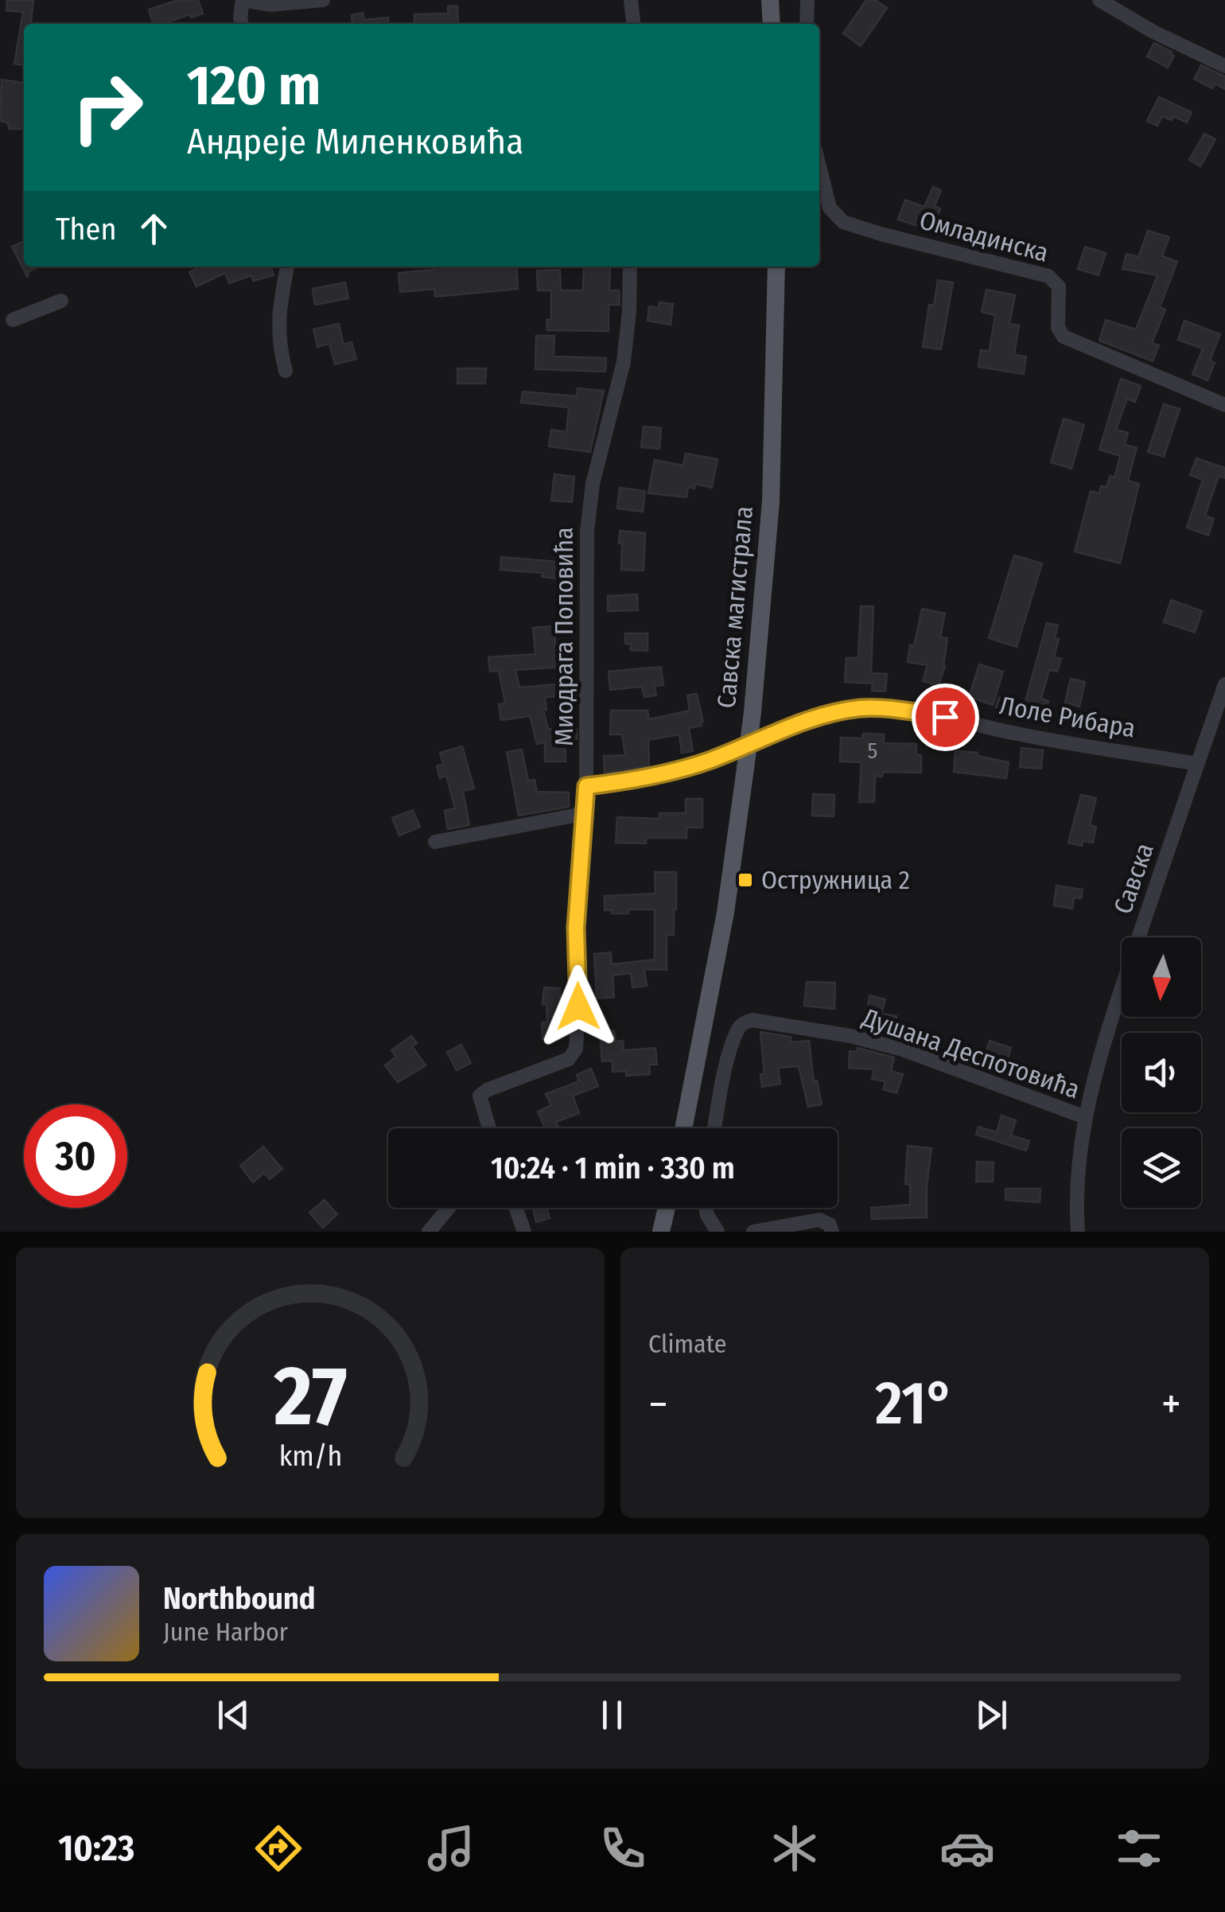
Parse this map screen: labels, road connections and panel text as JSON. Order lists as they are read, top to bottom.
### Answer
{
  "streets": {
    "main road": ["Савска магистрала"],
    "street": [
      "Омладинска",
      "Миодрага Поповића",
      "Лоле Рибара",
      "Савска",
      "Душана Деспотовића"
    ]
  },
  "crossings": [
    ["Миодрага Поповића", "Лоле Рибара"],
    ["Лоле Рибара", "Савска"],
    ["Савска", "Душана Деспотовића"]
  ],
  "places": {
    "transit": ["Остружница 2"]
  },
  "house_numbers": ["5"],
  "north": "bottom",
  "page": {
    "turn": ["120 m", "Андреје Миленковића"],
    "then": "Then",
    "limit": "30",
    "trip": "10:24 · 1 min · 330 m",
    "tile": "Climate",
    "heat": ["−", "21°", "+"],
    "song": ["Northbound", "June Harbor"],
    "tabs": "10:23",
    "gauge": ["27", "km/h"]
  }
}
